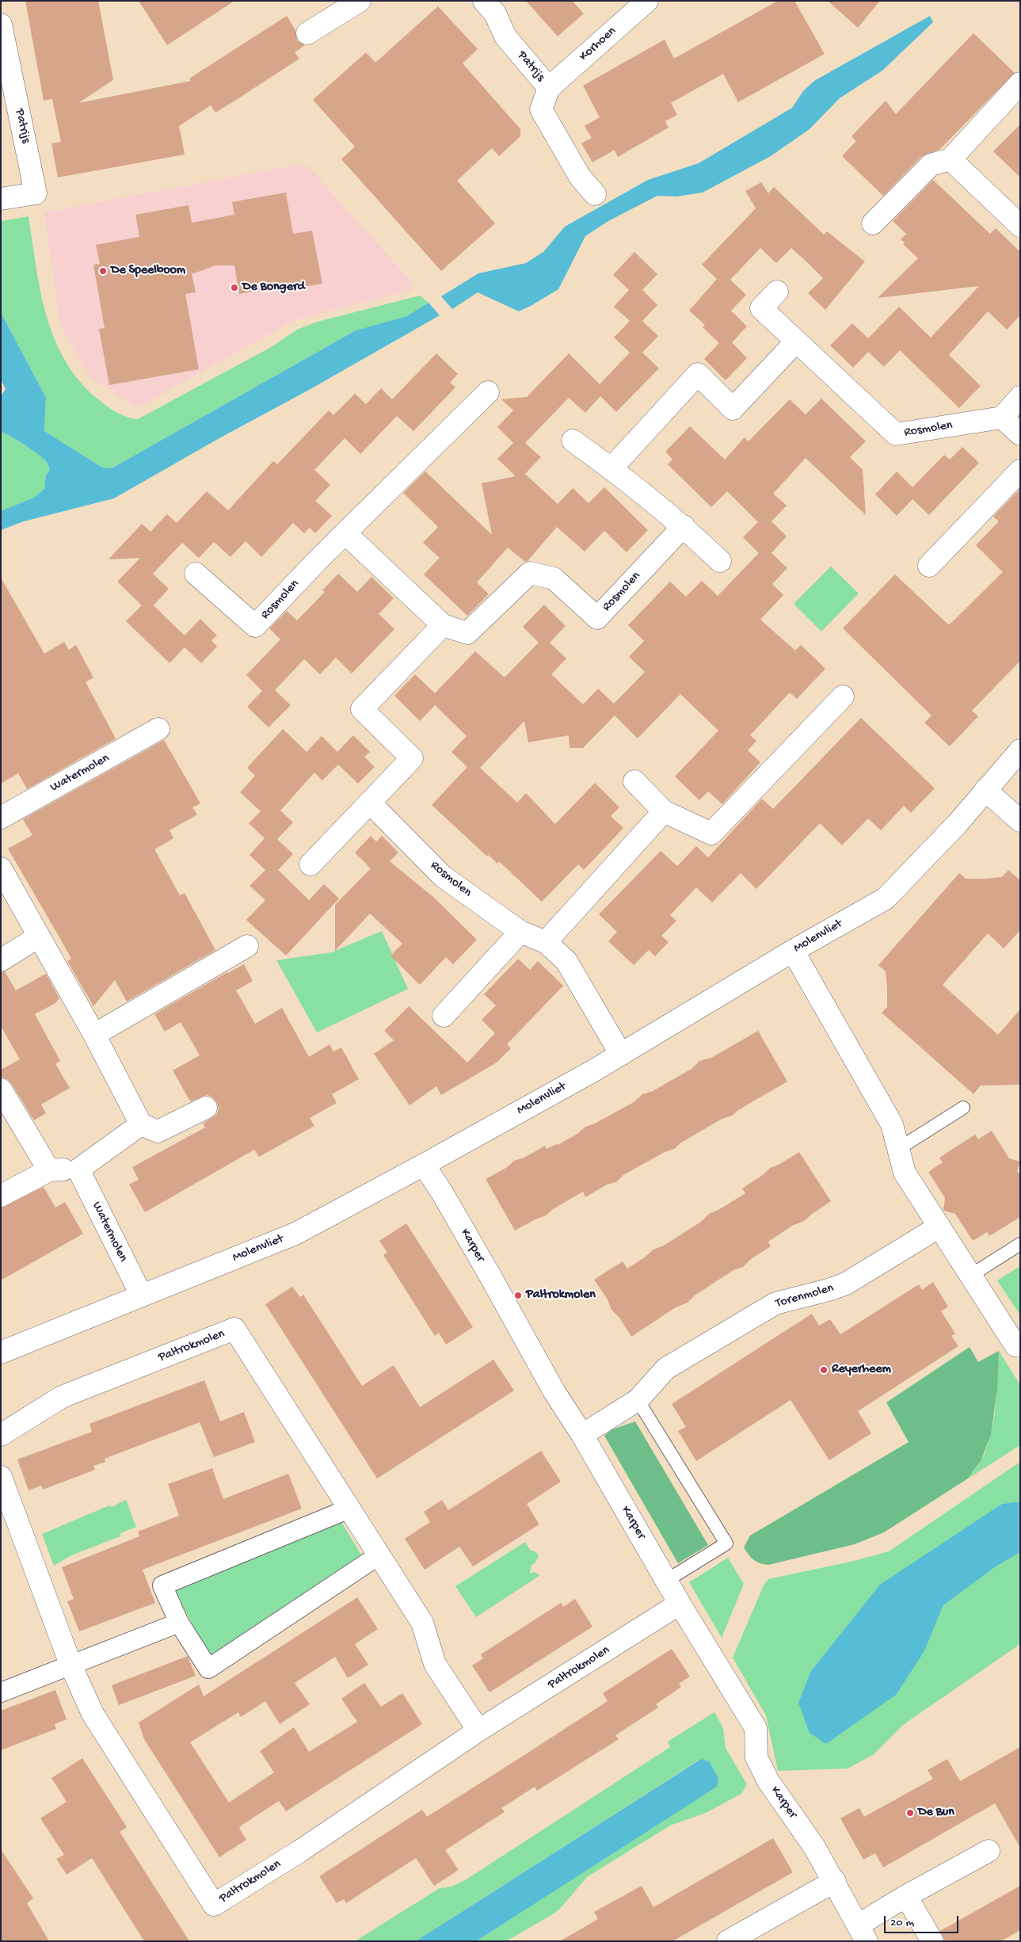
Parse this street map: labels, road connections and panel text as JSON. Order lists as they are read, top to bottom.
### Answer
{
  "streets": {
    "street": [
      "Korhoen",
      "Patrijs",
      "Rosmolen",
      "Watermolen",
      "Molenvliet",
      "Karper",
      "Torenmolen",
      "Paltrokmolen"
    ]
  },
  "crossings": [
    ["Korhoen", "Patrijs"],
    ["Rosmolen", "Molenvliet"],
    ["Watermolen", "Molenvliet"],
    ["Molenvliet", "Karper"],
    ["Karper", "Torenmolen"],
    ["Karper", "Paltrokmolen"]
  ],
  "places": [
    "De Speelboom",
    "De Bongerd",
    "Paltrokmolen",
    "Reyerheem",
    "De Bun"
  ],
  "scale_bar": "20 m"
}
